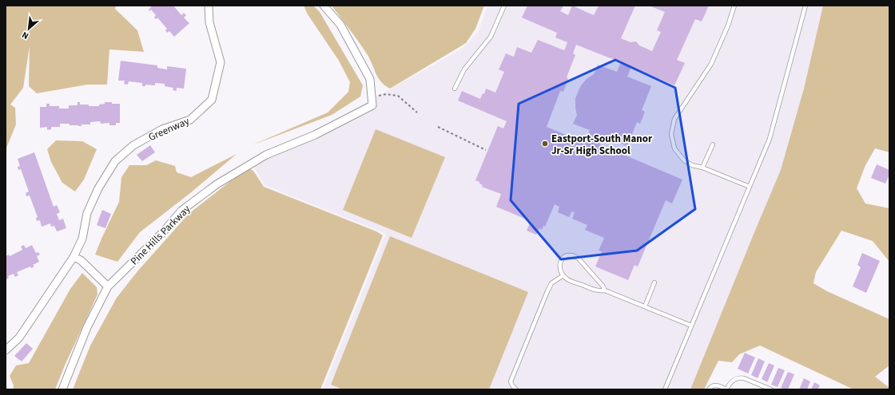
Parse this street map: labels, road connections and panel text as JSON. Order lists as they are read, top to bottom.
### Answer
{
  "streets": {
    "street": ["Greenway", "Pine Hills Parkway"]
  },
  "places": ["Eastport-South Manor Jr-Sr High School"],
  "north": "bottom left"
}
